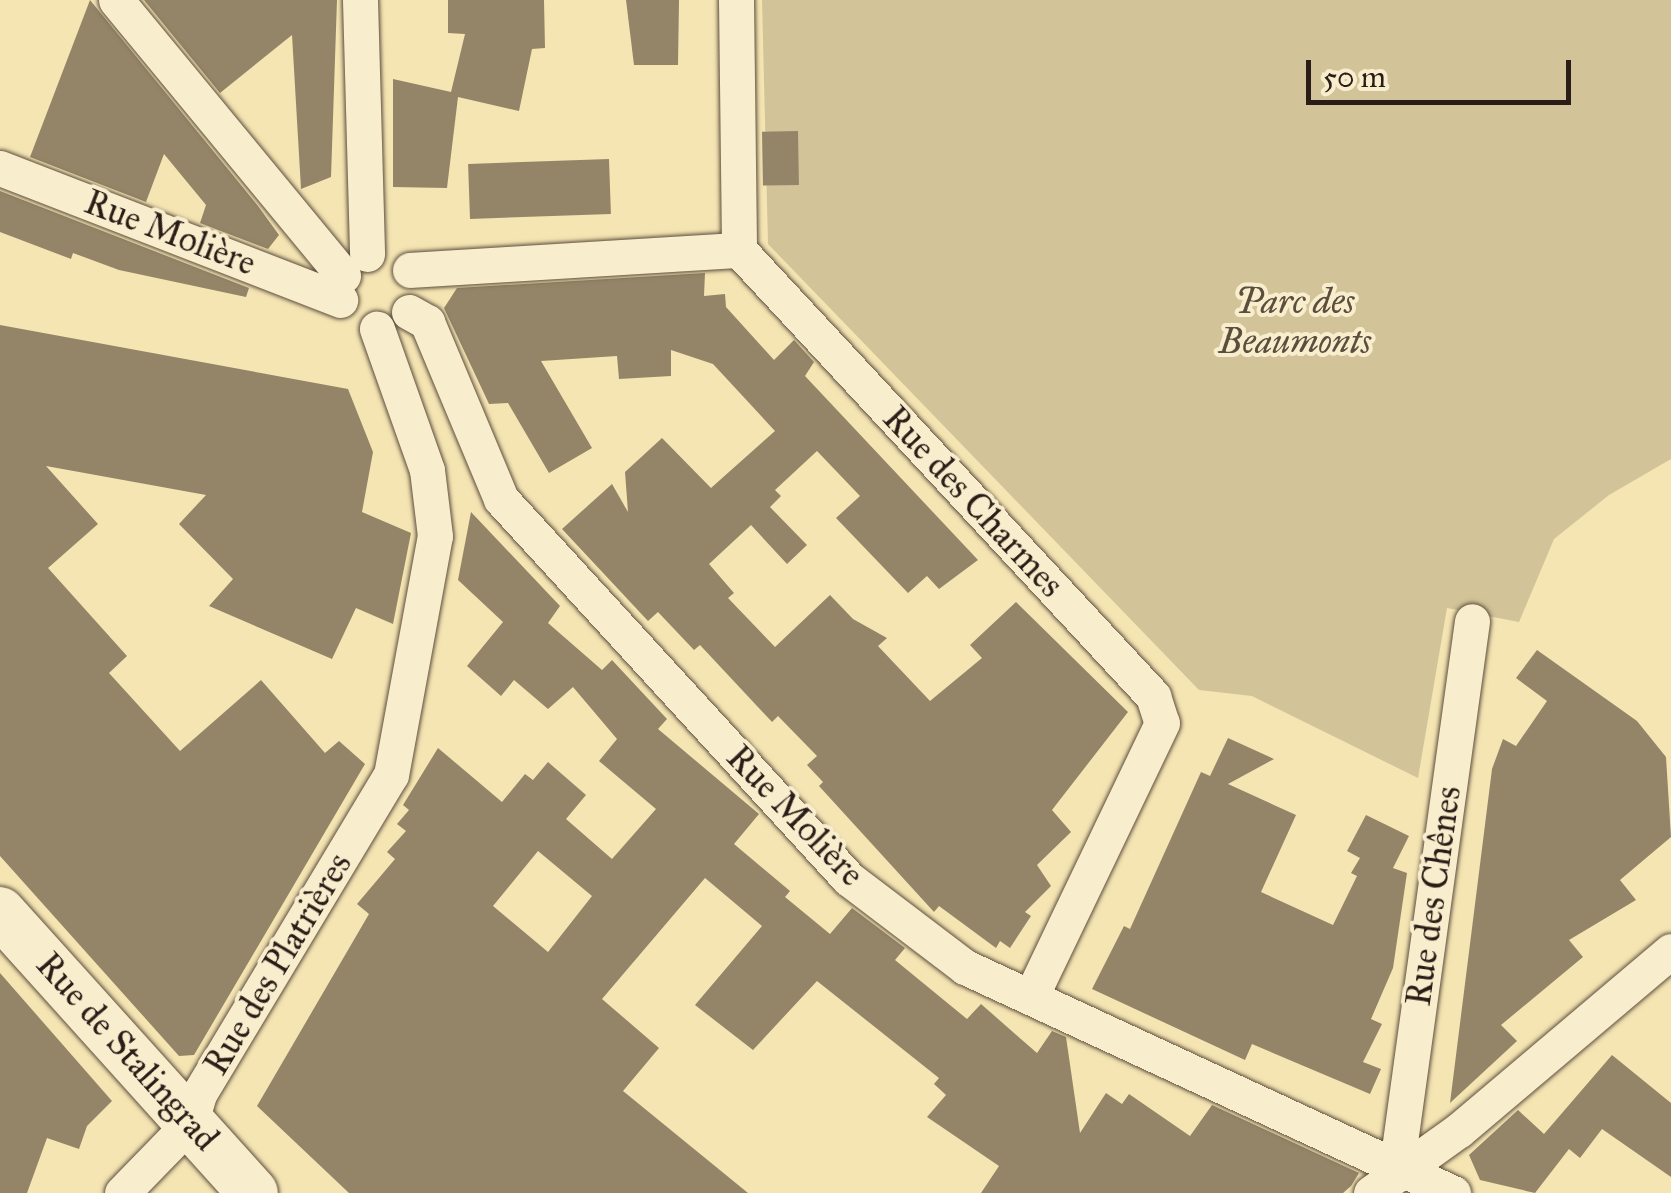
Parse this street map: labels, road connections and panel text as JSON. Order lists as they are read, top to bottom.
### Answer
{
  "streets": {
    "main road": ["Rue de Stalingrad"],
    "street": [
      "Rue Molière",
      "Rue des Charmes",
      "Rue des Chênes",
      "Rue des Platrières"
    ]
  },
  "crossings": [
    ["Rue Molière", "Rue des Charmes"],
    ["Rue Molière", "Rue des Chênes"],
    ["Rue Molière", "Rue des Platrières"],
    ["Rue des Platrières", "Rue de Stalingrad"]
  ],
  "parks": ["Parc des Beaumonts"],
  "scale_bar": "50 m"
}
